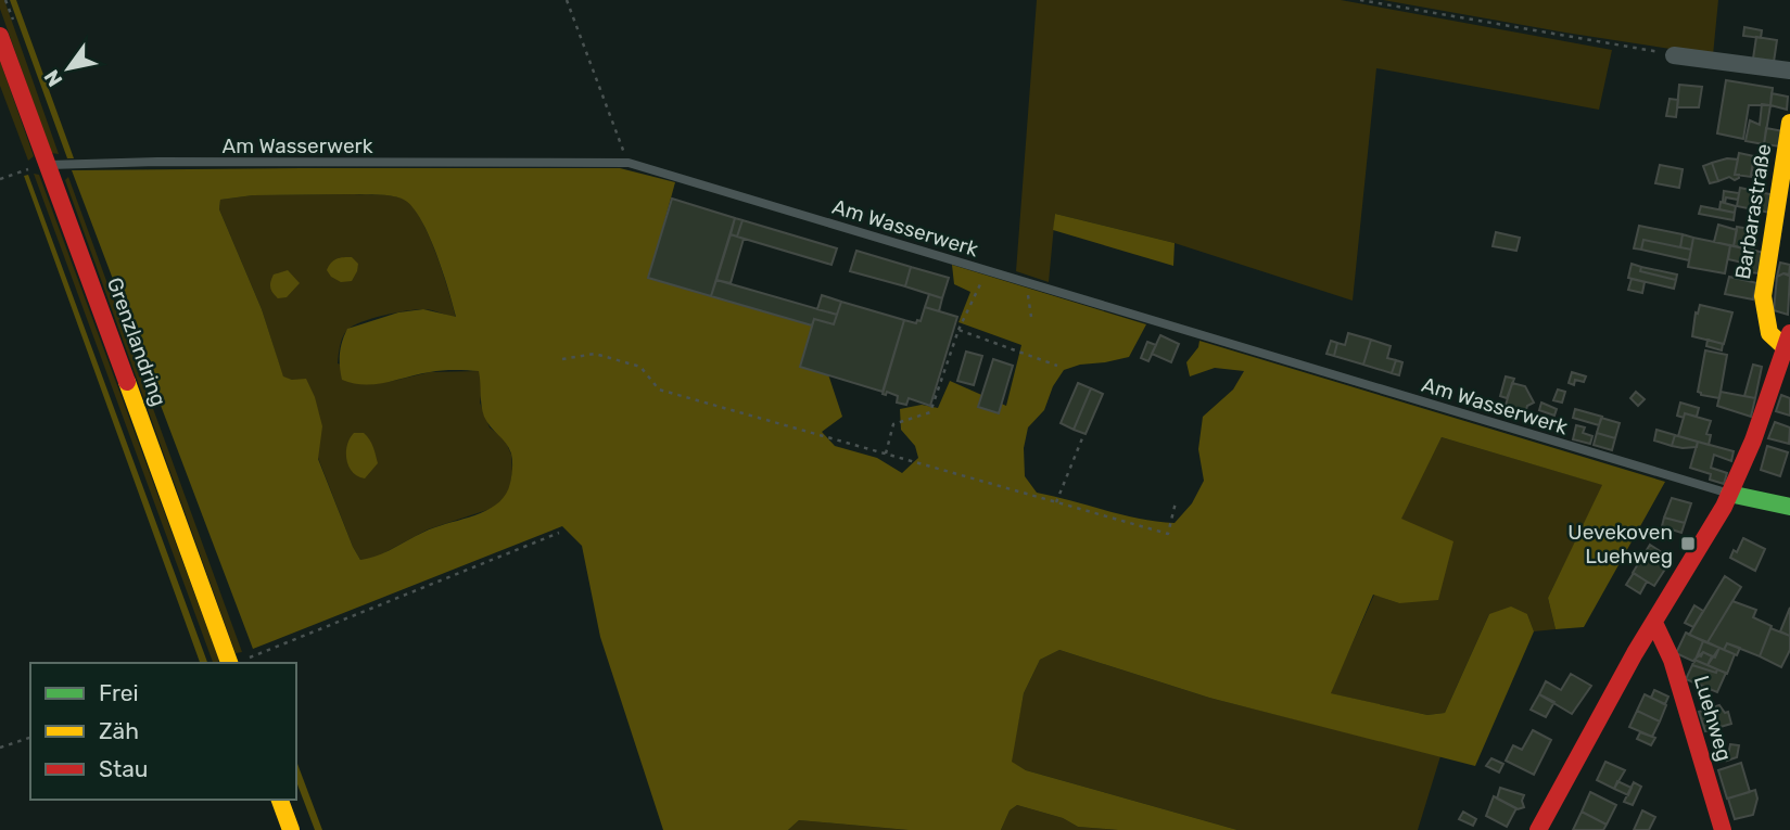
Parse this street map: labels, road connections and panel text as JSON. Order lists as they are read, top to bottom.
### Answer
{
  "streets": {
    "main road": ["Barbarastraße", "Grenzlandring", "Luehweg"],
    "lane": ["Am Wasserwerk"]
  },
  "crossings": [
    ["Am Wasserwerk", "Grenzlandring"]
  ],
  "places": {
    "transit": ["Uevekoven Luehweg"]
  },
  "legend": ["Frei", "Zäh", "Stau"],
  "north": "bottom left"
}
